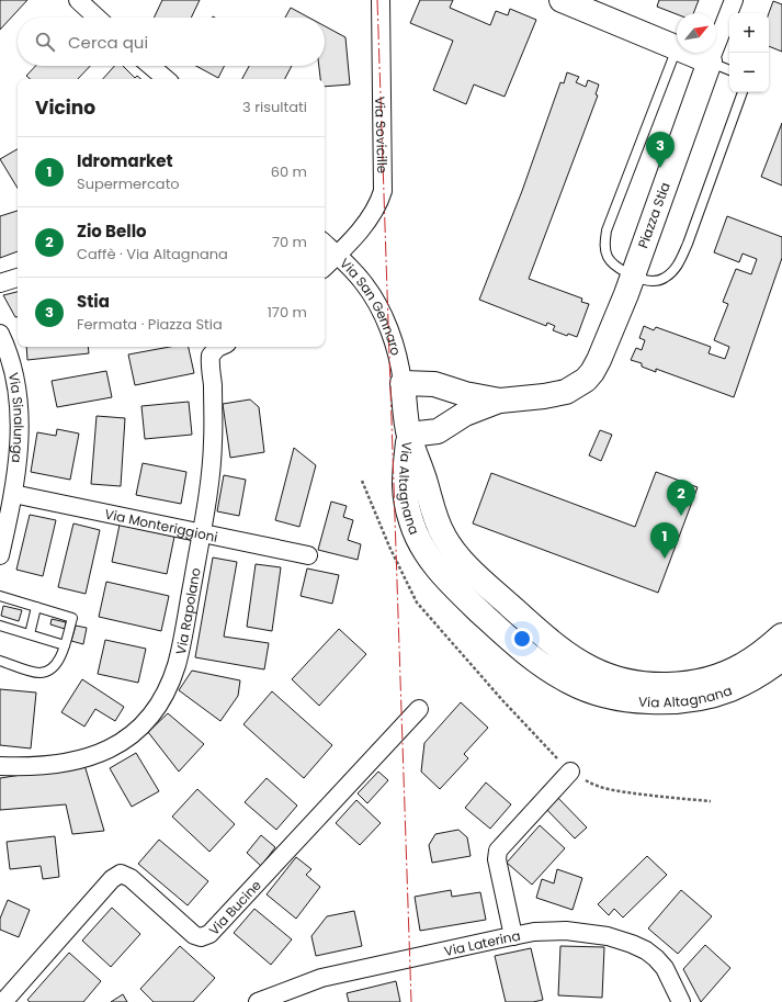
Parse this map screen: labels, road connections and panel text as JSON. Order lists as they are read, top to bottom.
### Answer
{
  "streets": {
    "street": [
      "Via Sovicille",
      "Piazza Stia",
      "Via San Gennaro",
      "Via Sinalunga",
      "Via Altagnana",
      "Via Monteriggioni",
      "Via Rapolano",
      "Via Bucine",
      "Via Laterina"
    ]
  },
  "crossings": [
    ["Via Sovicille", "Via San Gennaro"],
    ["Via San Gennaro", "Via Altagnana"],
    ["Via Sinalunga", "Via Monteriggioni"],
    ["Via Monteriggioni", "Via Rapolano"]
  ],
  "north": "top right",
  "page": {
    "map_buttons": ["+", "−"],
    "search": "Cerca qui",
    "heading": ["Vicino", "3 risultati"],
    "pins": ["3", "2", "1"],
    "list": [
      {
        "mark": "1",
        "name": "Idromarket",
        "note": "Supermercato",
        "value": "60 m"
      },
      {
        "mark": "2",
        "name": "Zio Bello",
        "note": "Caffè · Via Altagnana",
        "value": "70 m"
      },
      {
        "mark": "3",
        "name": "Stia",
        "note": "Fermata · Piazza Stia",
        "value": "170 m"
      }
    ]
  }
}
